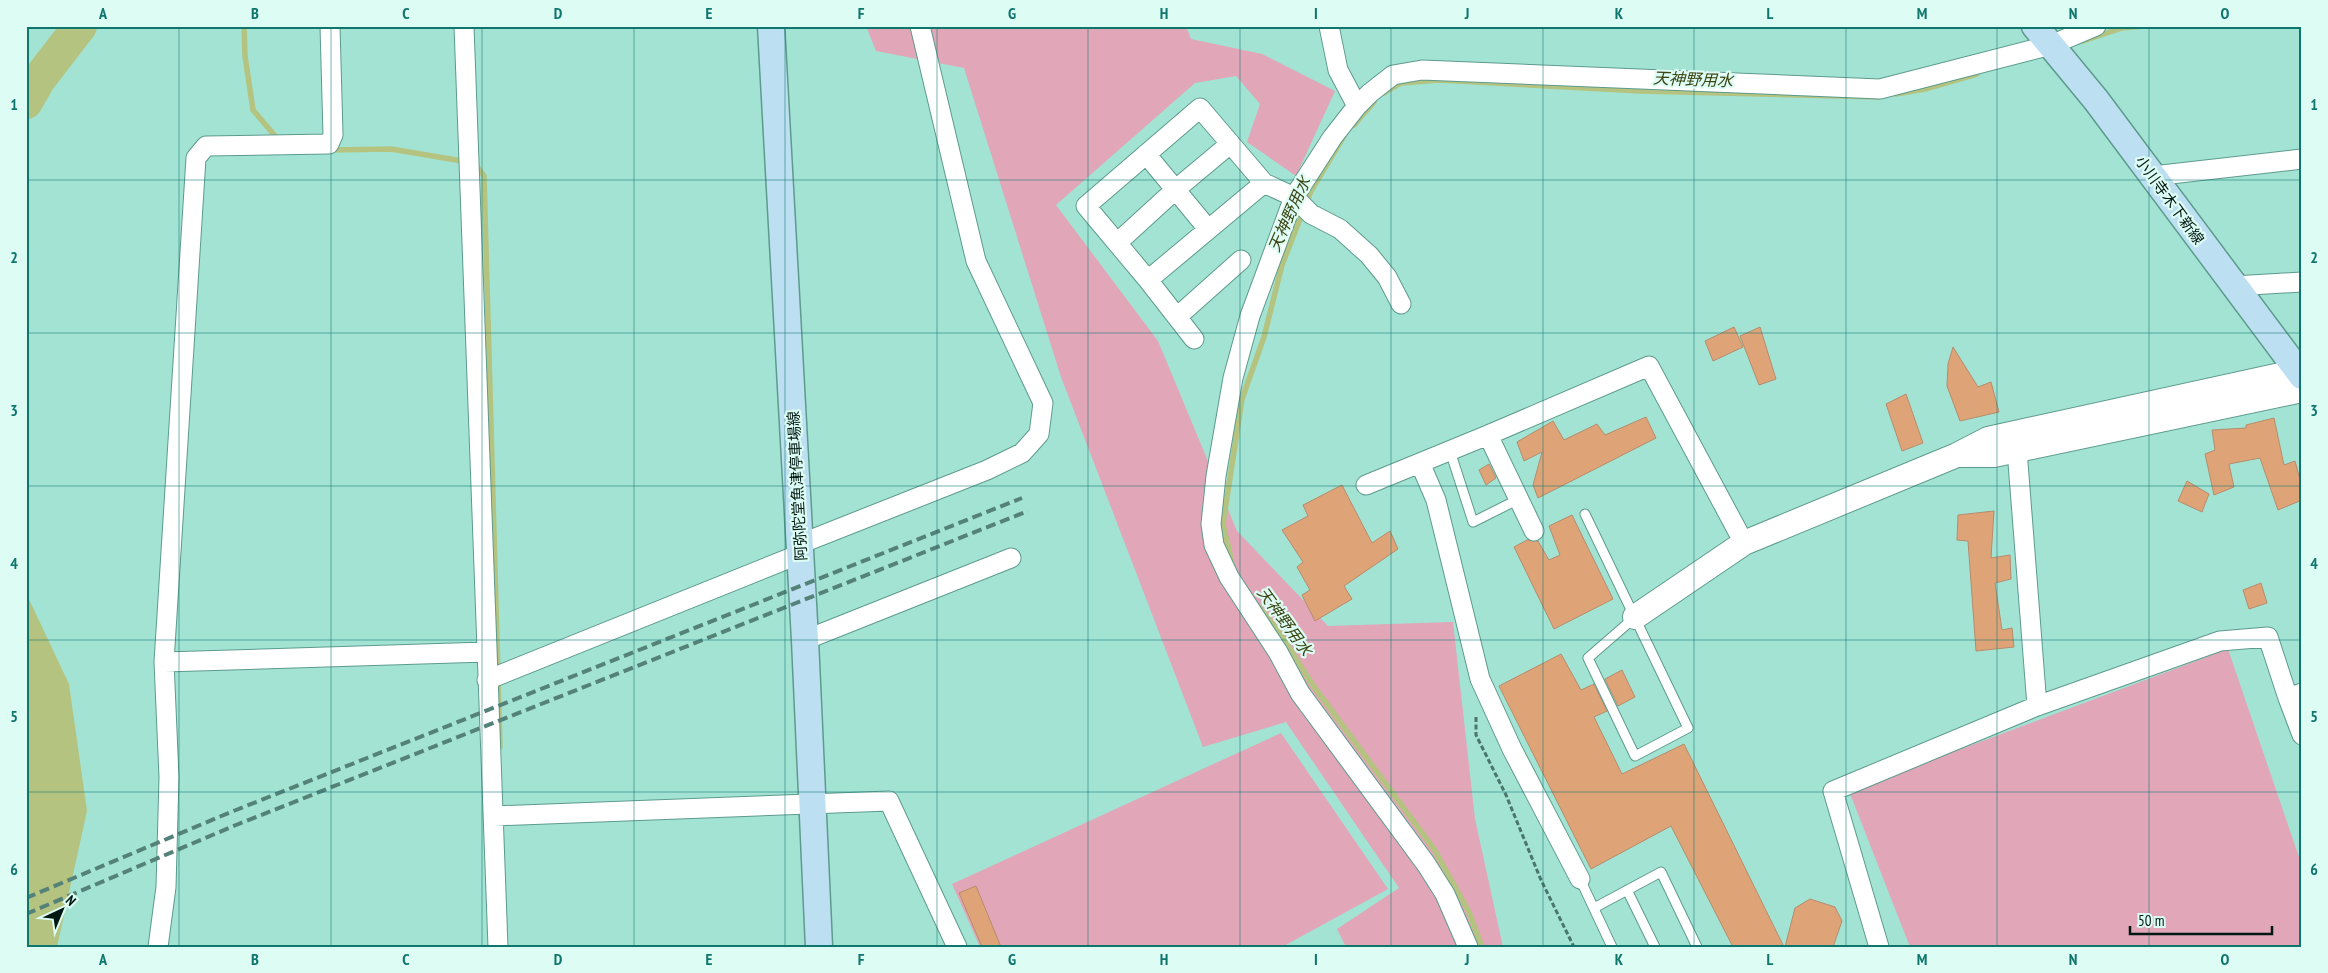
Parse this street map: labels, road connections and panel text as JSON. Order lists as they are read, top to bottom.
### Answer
{
  "streets": {
    "main road": ["小川寺木下新線", "阿弥陀堂魚津停車場線"]
  },
  "water": ["天神野用水"],
  "scale_bar": "50 m",
  "north": "top right",
  "grid": {
    "columns": [
      "A",
      "B",
      "C",
      "D",
      "E",
      "F",
      "G",
      "H",
      "I",
      "J",
      "K",
      "L",
      "M",
      "N",
      "O"
    ],
    "rows": [
      "1",
      "2",
      "3",
      "4",
      "5",
      "6"
    ]
  }
}
